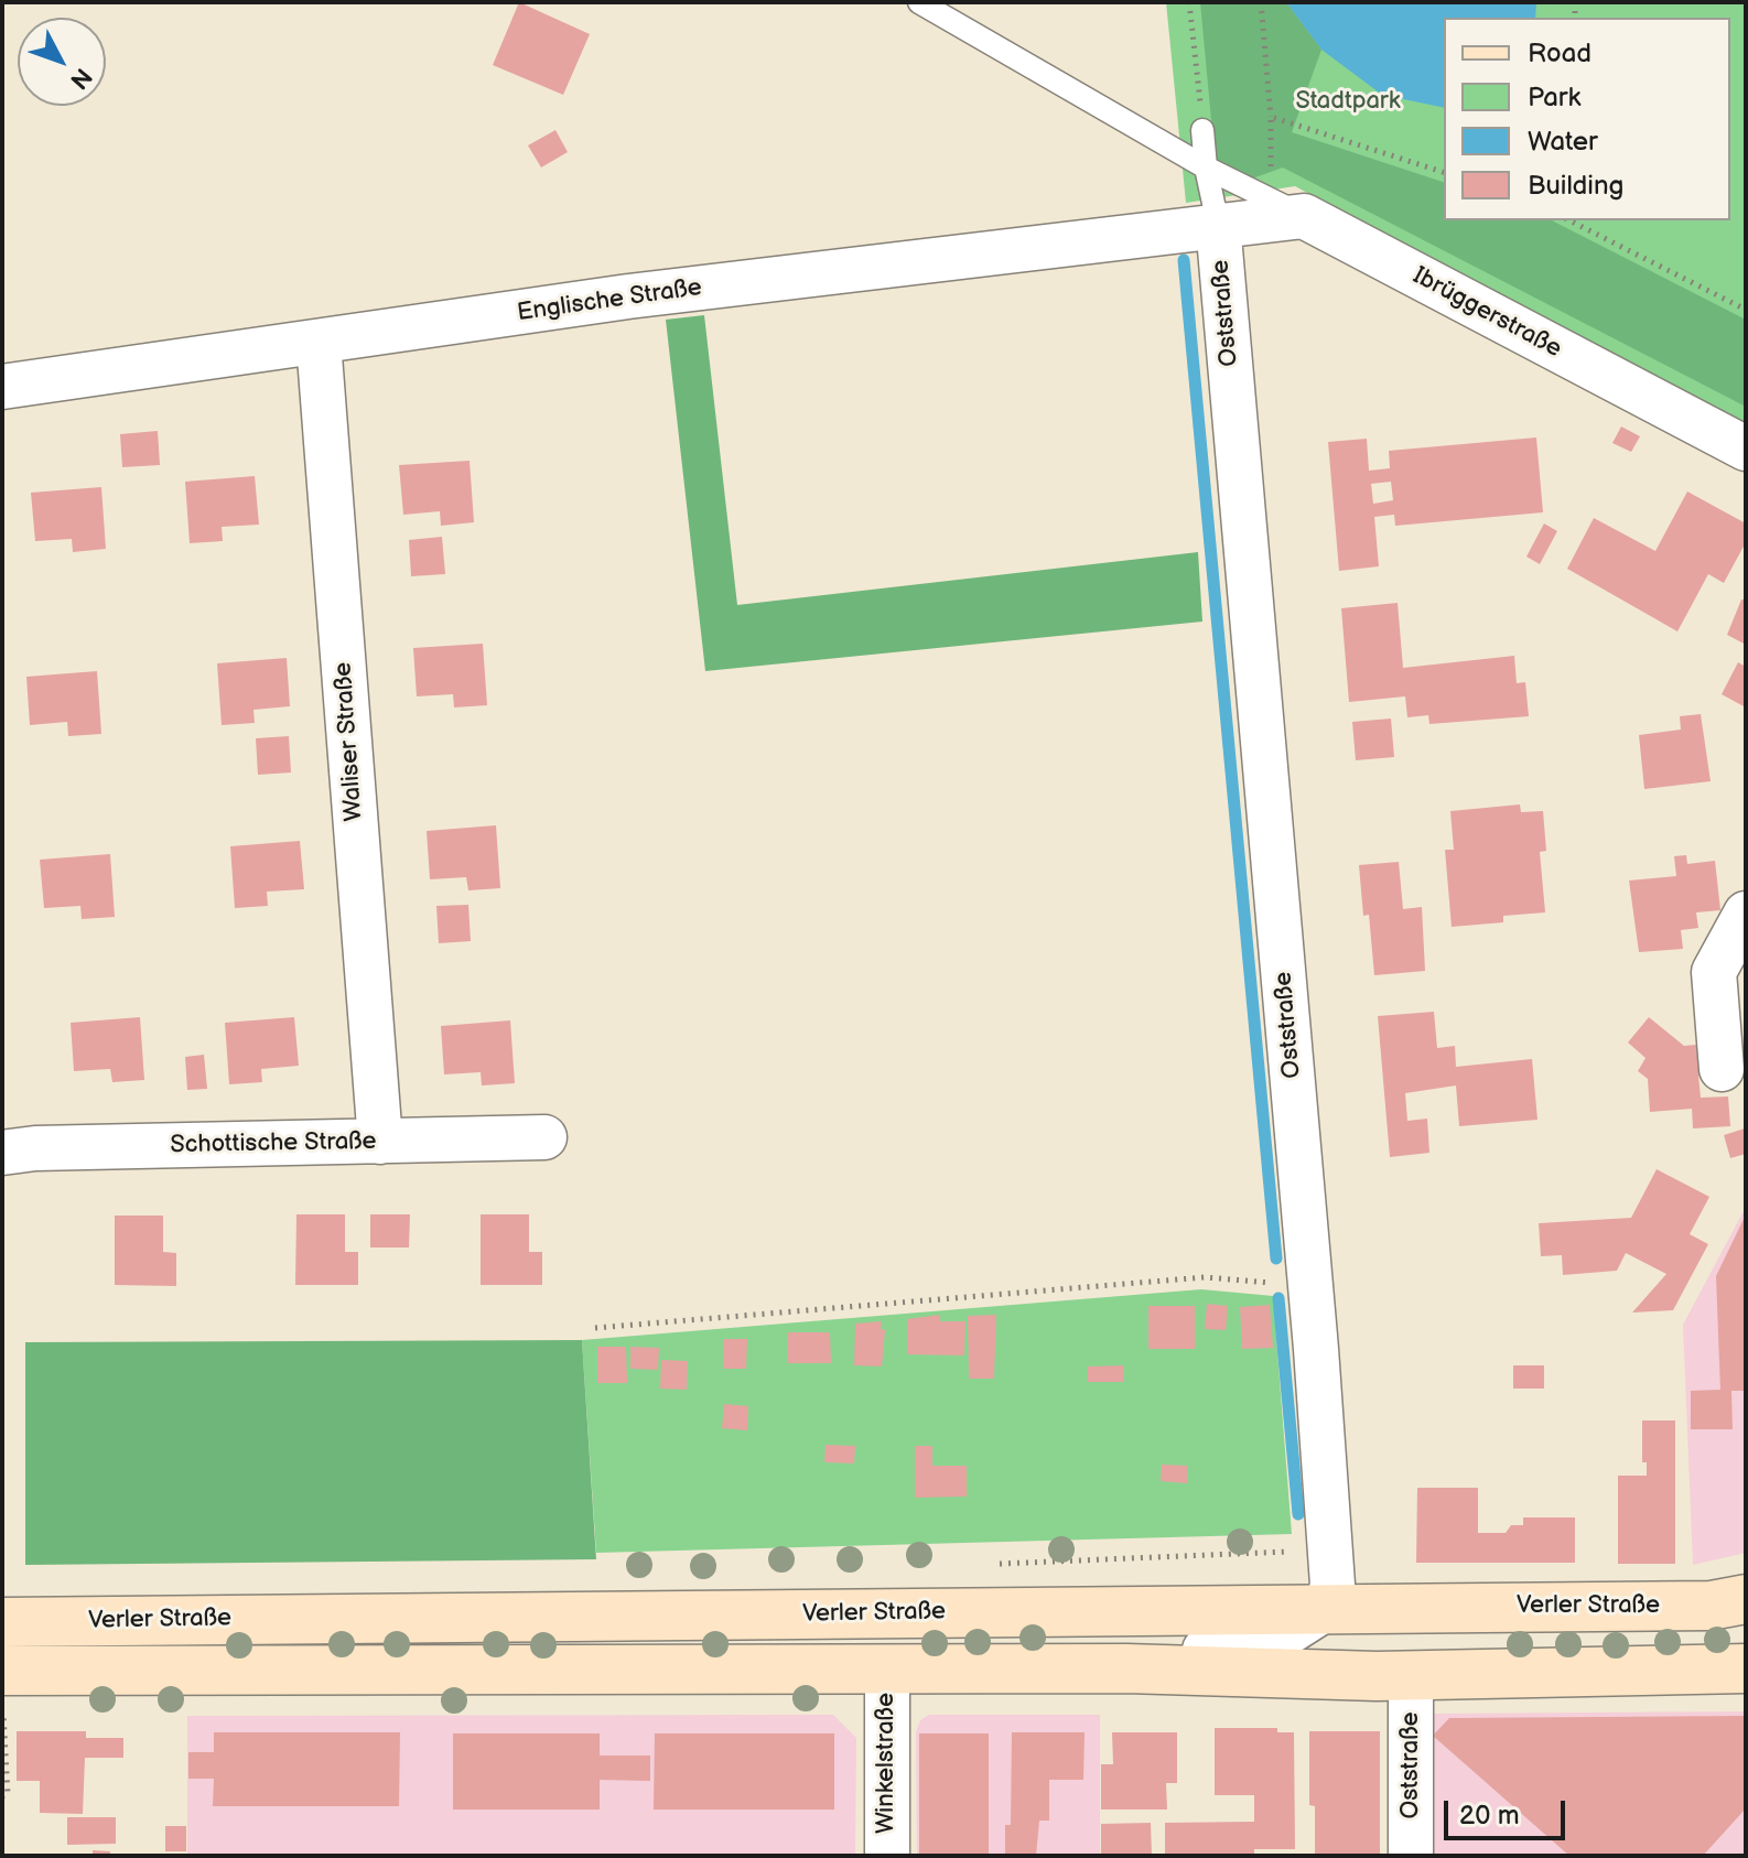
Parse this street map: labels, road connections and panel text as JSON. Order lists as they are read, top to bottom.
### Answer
{
  "streets": {
    "main road": ["Verler Straße"],
    "street": [
      "Englische Straße",
      "Oststraße",
      "Ibrüggerstraße",
      "Waliser Straße",
      "Schottische Straße",
      "Winkelstraße"
    ]
  },
  "crossings": [
    ["Englische Straße", "Oststraße"],
    ["Englische Straße", "Waliser Straße"],
    ["Oststraße", "Verler Straße"],
    ["Waliser Straße", "Schottische Straße"],
    ["Verler Straße", "Winkelstraße"]
  ],
  "parks": ["Stadtpark"],
  "legend": [
    "Road",
    "Park",
    "Water",
    "Building"
  ],
  "scale_bar": "20 m",
  "north": "bottom right"
}
